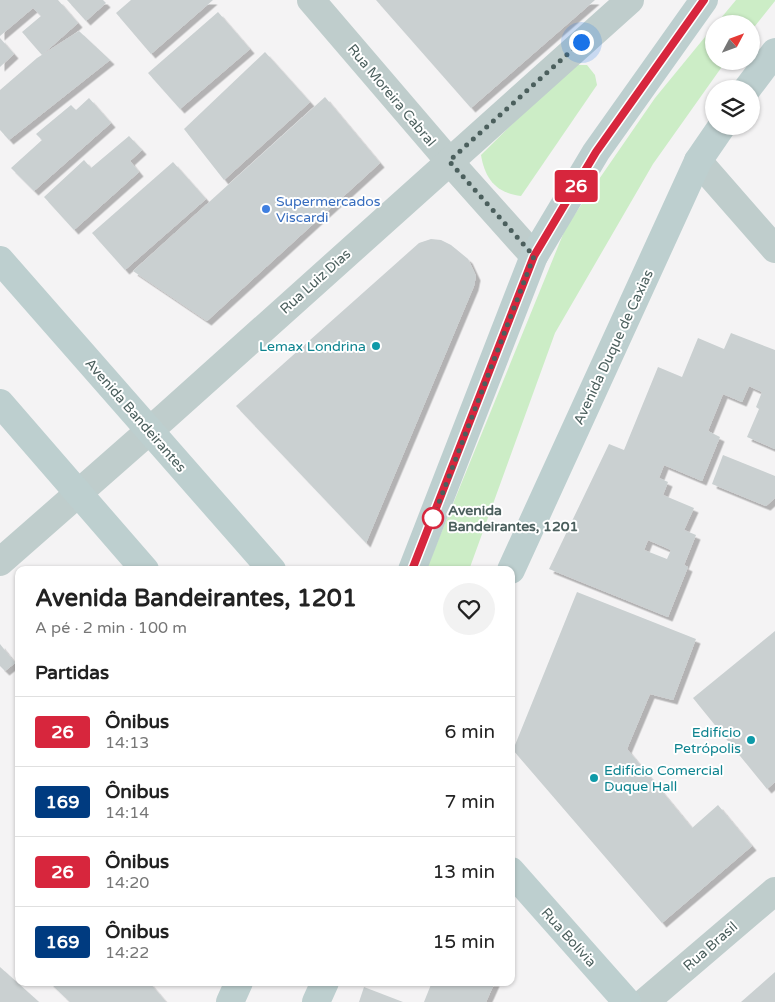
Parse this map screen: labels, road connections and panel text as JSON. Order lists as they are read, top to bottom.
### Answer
{
  "streets": {
    "main road": ["Avenida Duque de Caxias", "Avenida Bandeirantes", "Rua Bolívia"],
    "street": ["Rua Moreira Cabral", "Rua Luiz Dias", "Rua Brasil"]
  },
  "crossings": [
    ["Rua Moreira Cabral", "Rua Luiz Dias"],
    ["Rua Luiz Dias", "Avenida Bandeirantes"]
  ],
  "places": [
    "Supermercados Viscardi",
    "Lemax Londrina",
    "Avenida Bandeirantes, 1201",
    "Edifício Petrópolis",
    "Edifício Comercial Duque Hall"
  ],
  "lines": ["bus line 26"],
  "north": "top right",
  "page": {
    "on_map": "26",
    "heading": [
      ["Avenida Bandeirantes, 1201", "A pé · 2 min · 100 m"],
      "Partidas"
    ],
    "list": [
      {
        "mark": "26",
        "name": "Ônibus",
        "note": "14:13",
        "value": "6 min"
      },
      {
        "mark": "169",
        "name": "Ônibus",
        "note": "14:14",
        "value": "7 min"
      },
      {
        "mark": "26",
        "name": "Ônibus",
        "note": "14:20",
        "value": "13 min"
      },
      {
        "mark": "169",
        "name": "Ônibus",
        "note": "14:22",
        "value": "15 min"
      }
    ]
  }
}
